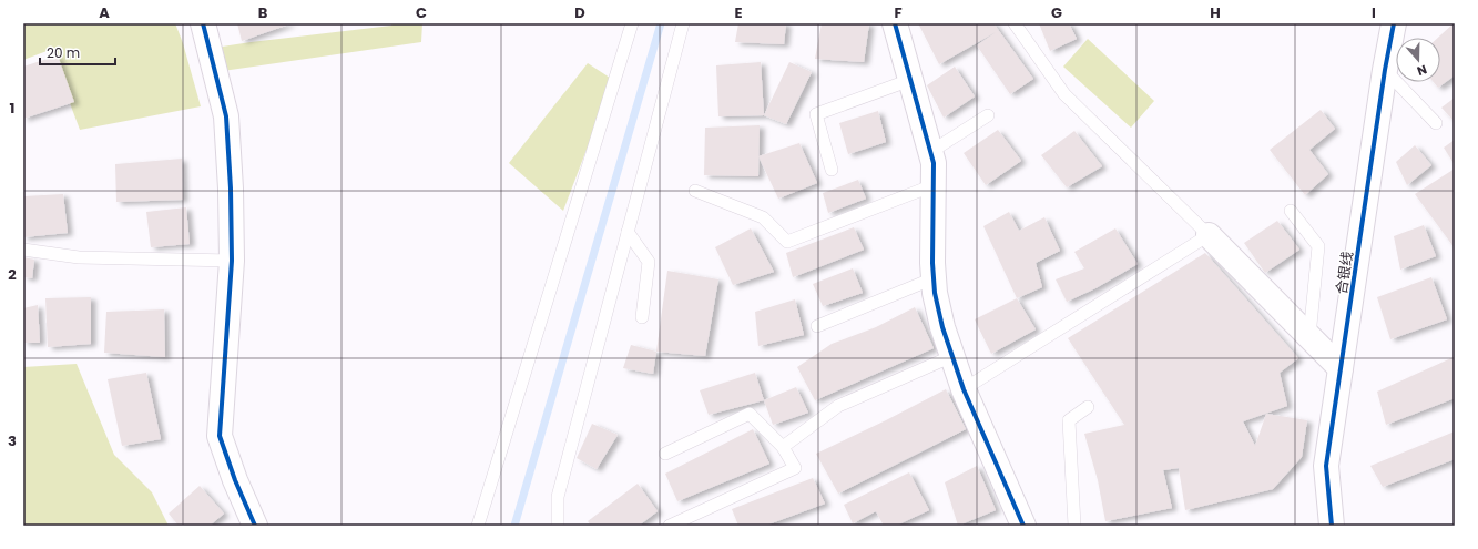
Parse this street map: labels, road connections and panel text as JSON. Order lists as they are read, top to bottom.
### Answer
{
  "streets": {
    "street": ["合银线"]
  },
  "scale_bar": "20 m",
  "north": "bottom",
  "grid": {
    "columns": [
      "A",
      "B",
      "C",
      "D",
      "E",
      "F",
      "G",
      "H",
      "I"
    ],
    "rows": ["1", "2", "3"]
  }
}
